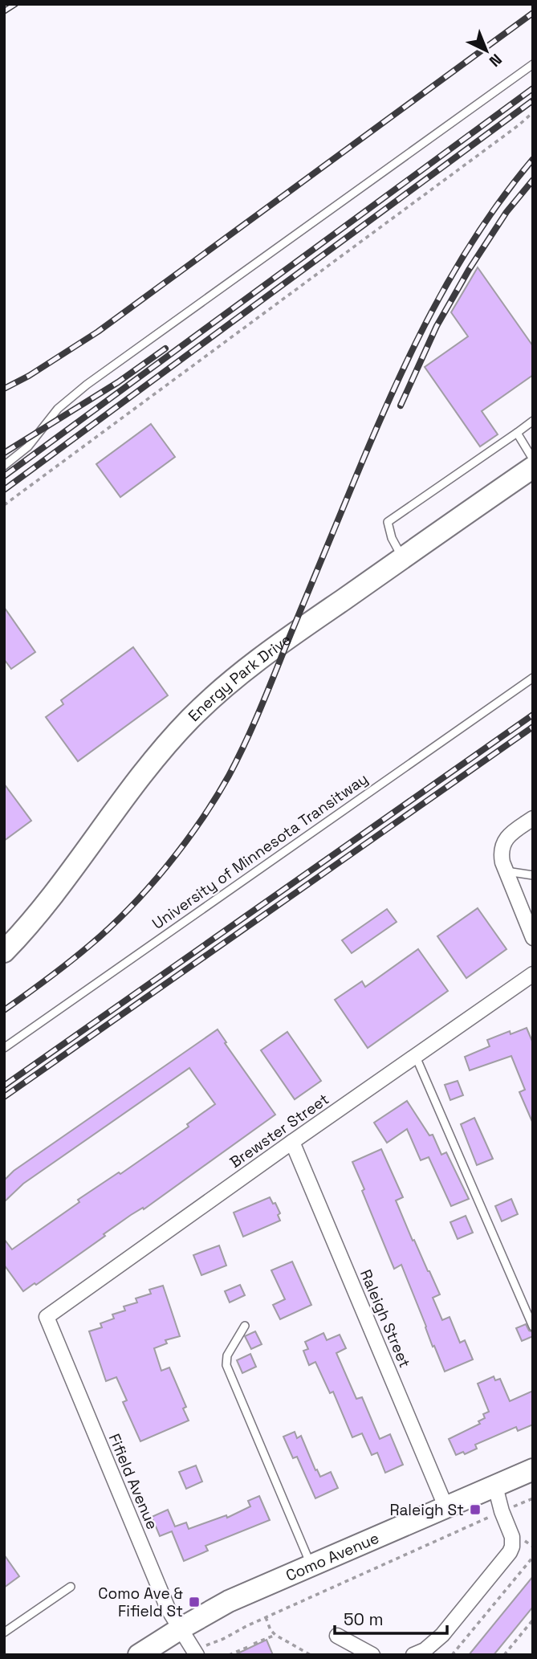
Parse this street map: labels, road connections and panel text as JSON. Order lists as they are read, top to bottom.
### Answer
{
  "streets": {
    "street": [
      "Energy Park Drive",
      "Brewster Street",
      "Raleigh Street",
      "Fifield Avenue",
      "Como Avenue"
    ],
    "lane": ["University of Minnesota Transitway"]
  },
  "crossings": [
    ["Brewster Street", "Raleigh Street"],
    ["Brewster Street", "Fifield Avenue"],
    ["Raleigh Street", "Como Avenue"],
    ["Fifield Avenue", "Como Avenue"]
  ],
  "places": {
    "transit": ["Raleigh St", "Como Ave & Fifield St"]
  },
  "scale_bar": "50 m",
  "north": "bottom right"
}
